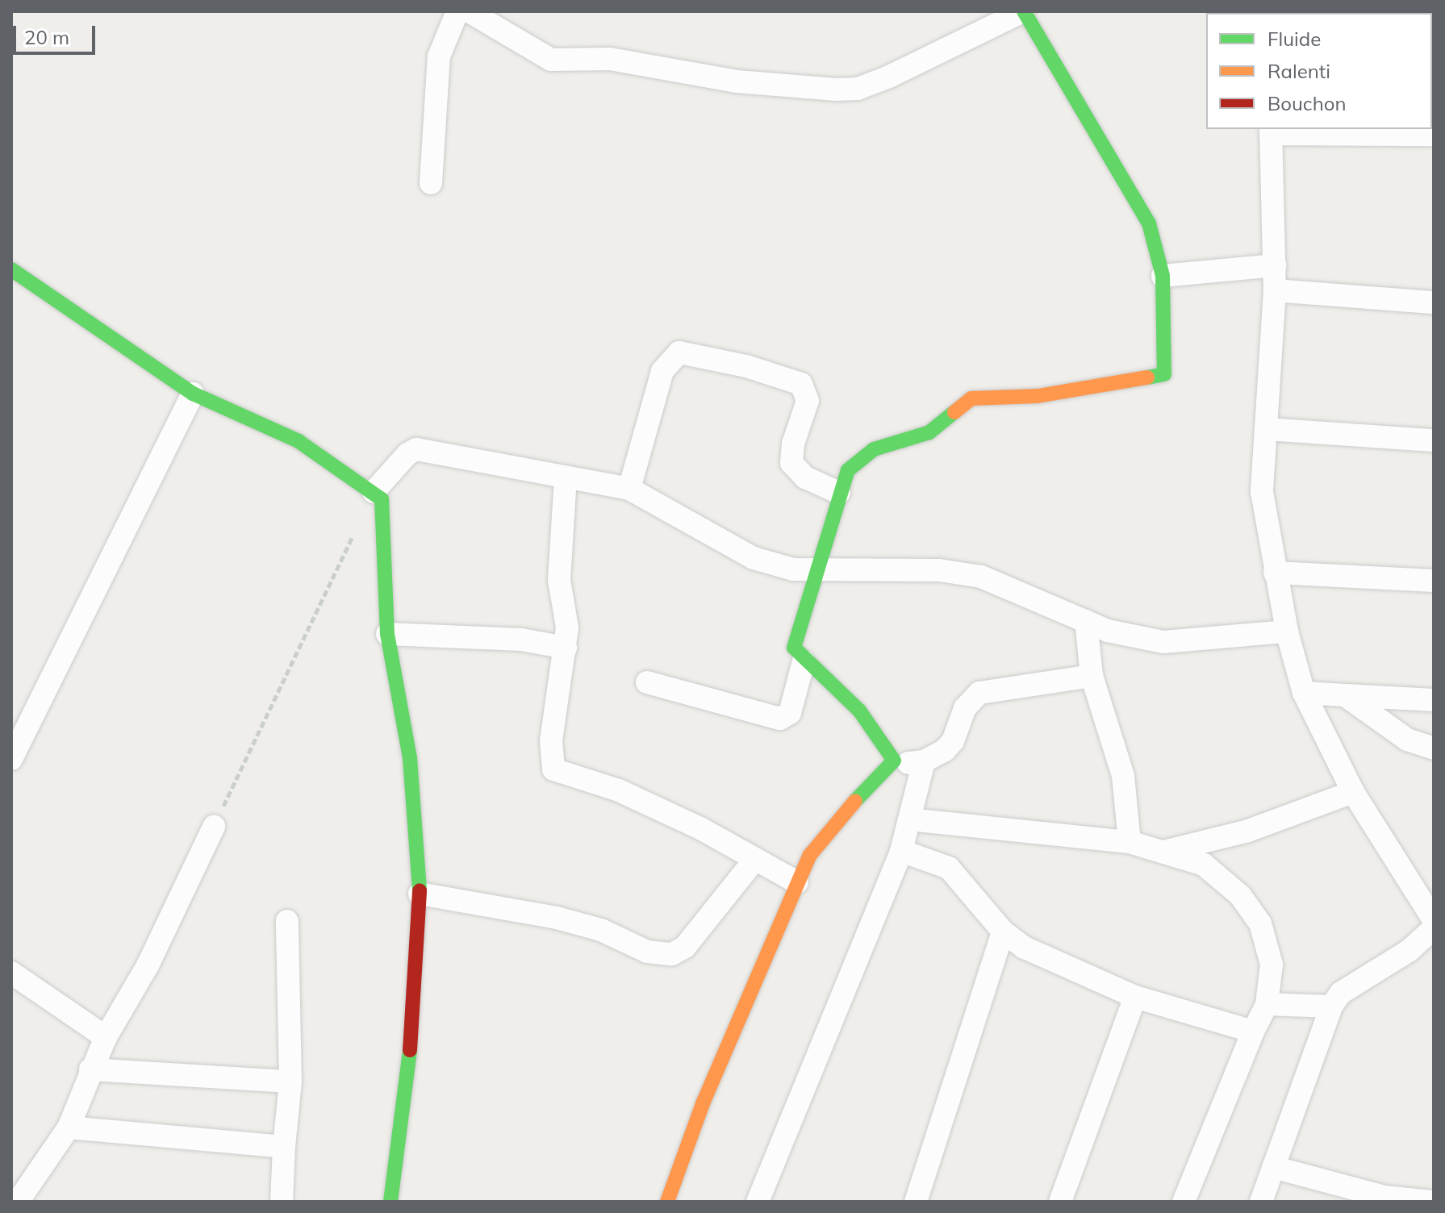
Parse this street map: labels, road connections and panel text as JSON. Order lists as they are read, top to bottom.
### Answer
{
  "legend": ["Fluide", "Ralenti", "Bouchon"],
  "scale_bar": "20 m"
}
